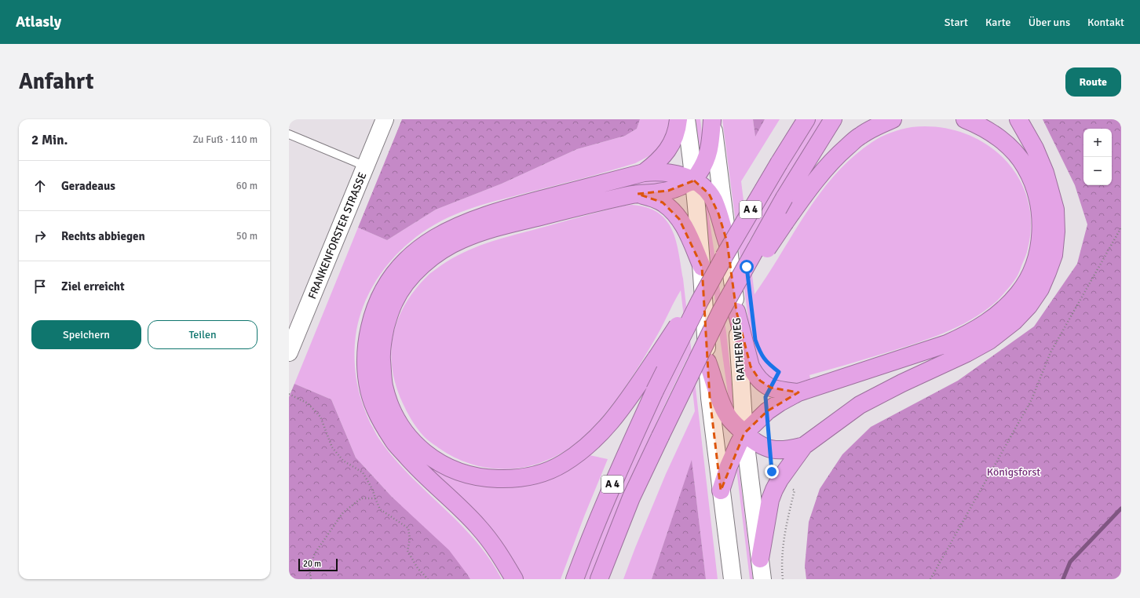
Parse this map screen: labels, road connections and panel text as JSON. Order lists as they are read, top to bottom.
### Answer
{
  "streets": {
    "highway": ["A 4"],
    "main road": ["FRANKENFORSTER STRASSE", "RATHER WEG"]
  },
  "crossings": [
    ["A 4", "RATHER WEG"]
  ],
  "parks": ["Königsforst"],
  "scale_bar": "20 m",
  "page": {
    "header": "Atlasly",
    "nav": [
      "Start",
      "Karte",
      "Über uns",
      "Kontakt"
    ],
    "buttons": [
      "Route",
      ["Speichern", "Teilen"]
    ],
    "title": "Anfahrt",
    "heading": ["2 Min.", "Zu Fuß · 110 m"],
    "map_buttons": ["+", "−"],
    "list": [
      ["Geradeaus", "60 m"],
      ["Rechts abbiegen", "50 m"],
      "Ziel erreicht"
    ],
    "scale": "20 m"
  }
}
